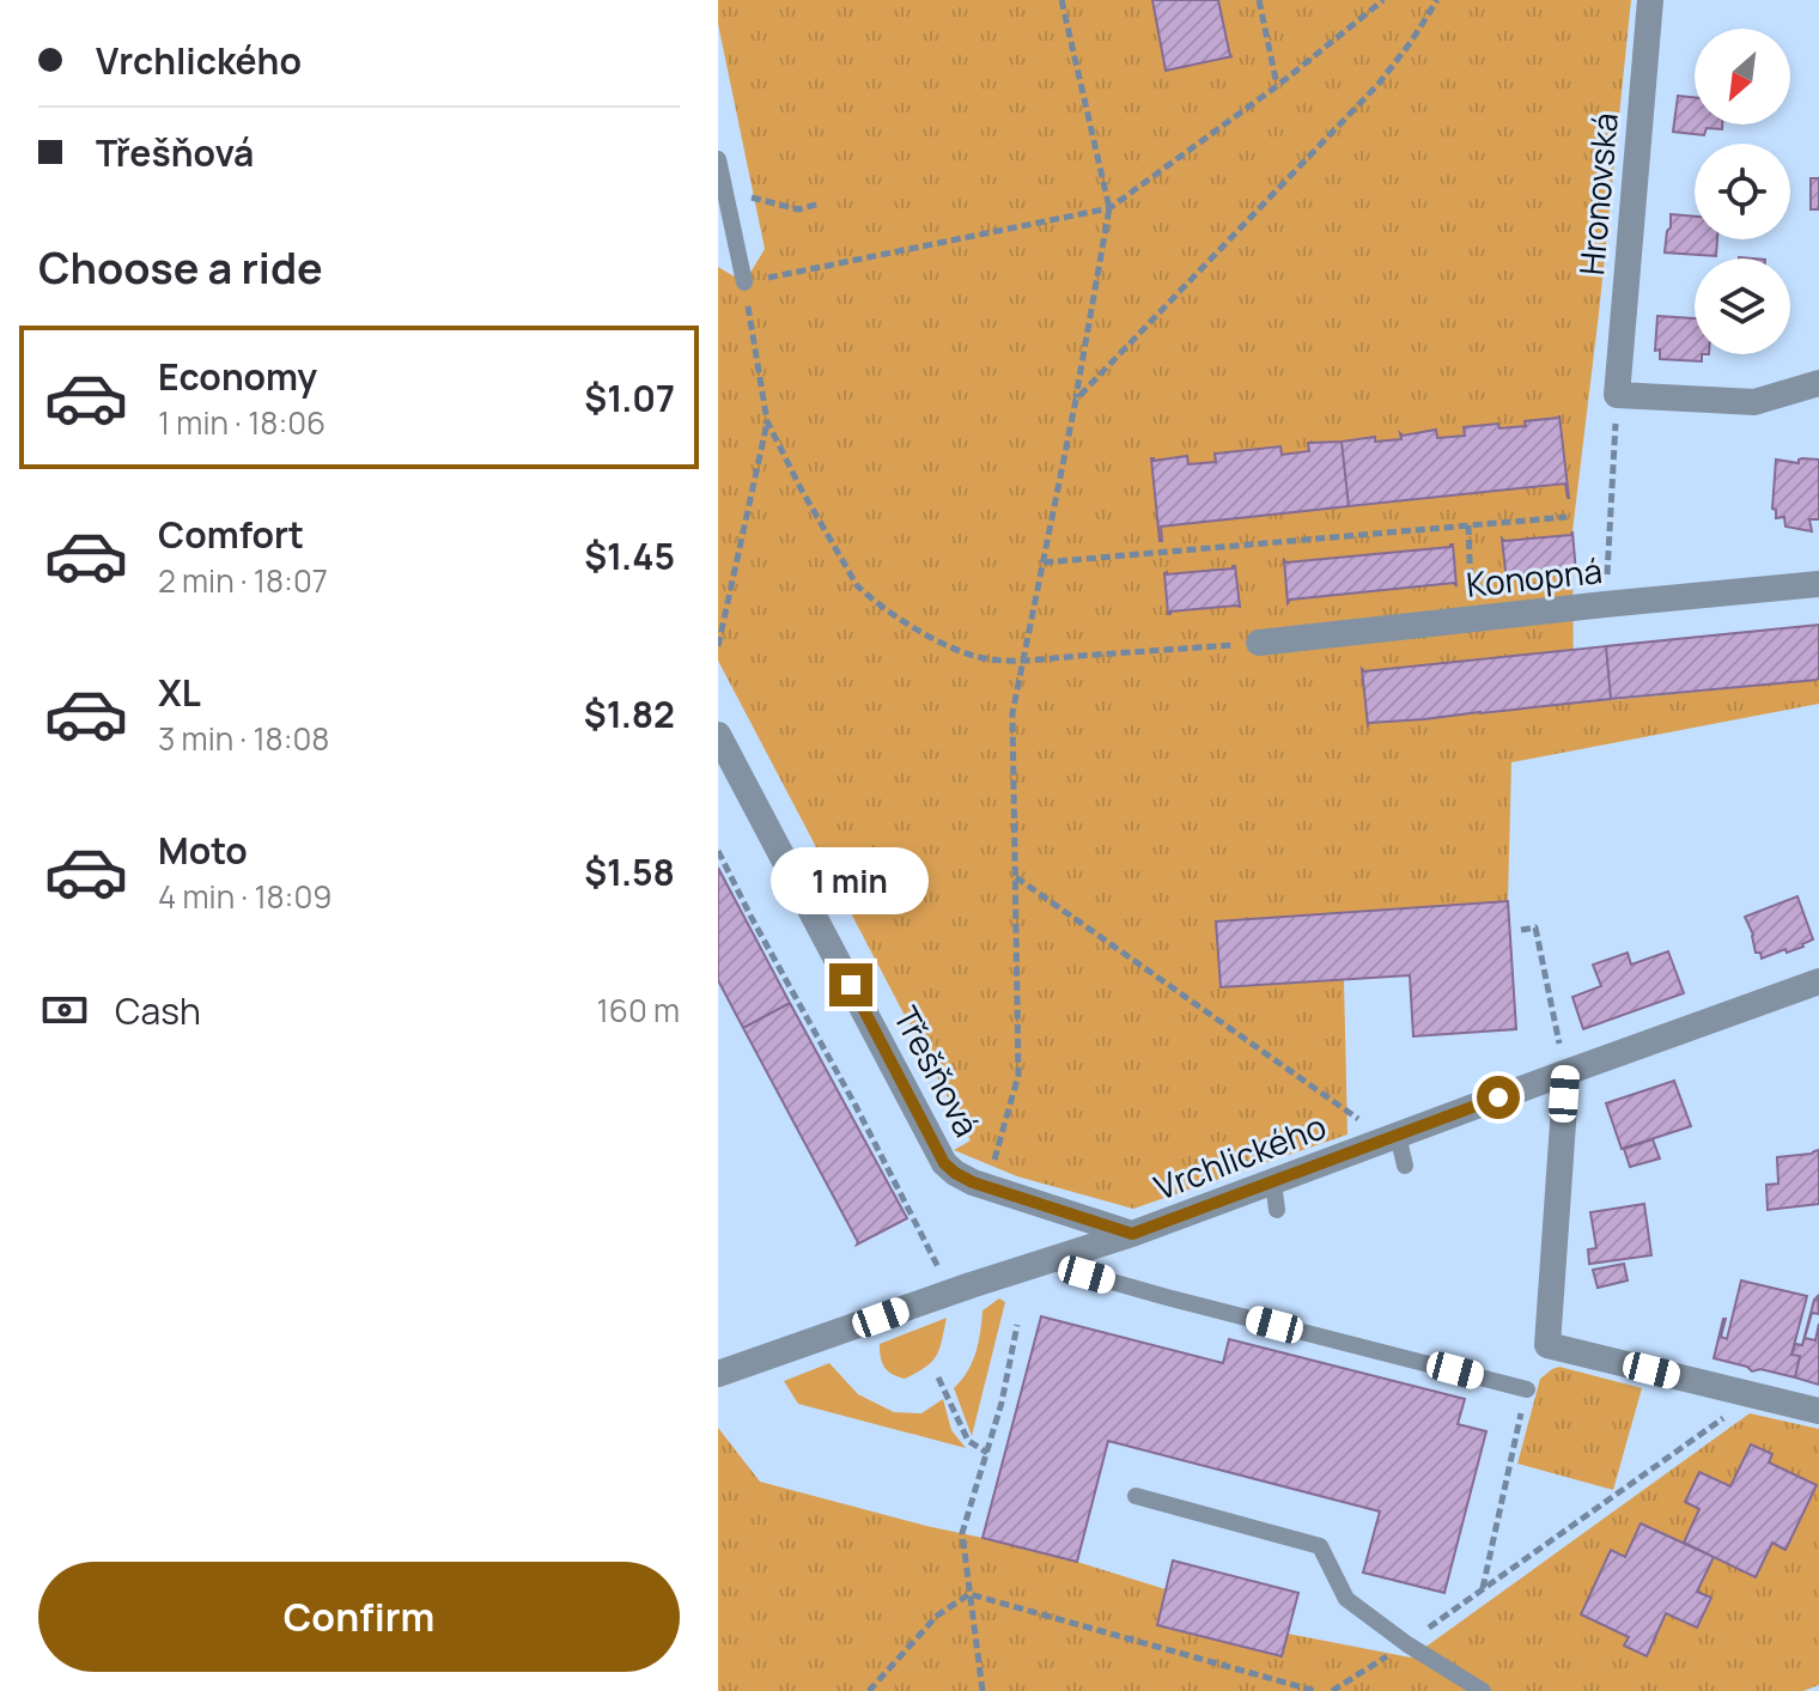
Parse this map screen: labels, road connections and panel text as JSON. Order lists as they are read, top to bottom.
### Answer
{
  "streets": {
    "street": [
      "Hronovská",
      "Konopná",
      "Třešňová",
      "Vrchlického"
    ]
  },
  "crossings": [
    ["Třešňová", "Vrchlického"]
  ],
  "north": "bottom left",
  "page": {
    "banner": ["Vrchlického", "Třešňová"],
    "heading": "Choose a ride",
    "list": [
      {
        "name": "Economy",
        "note": "1 min · 18:06",
        "value": "$1.07"
      },
      {
        "name": "Comfort",
        "note": "2 min · 18:07",
        "value": "$1.45"
      },
      {
        "name": "XL",
        "note": "3 min · 18:08",
        "value": "$1.82"
      },
      {
        "name": "Moto",
        "note": "4 min · 18:09",
        "value": "$1.58"
      }
    ],
    "bubble": "1 min",
    "pay": ["Cash", "160 m"],
    "buttons": "Confirm"
  }
}
